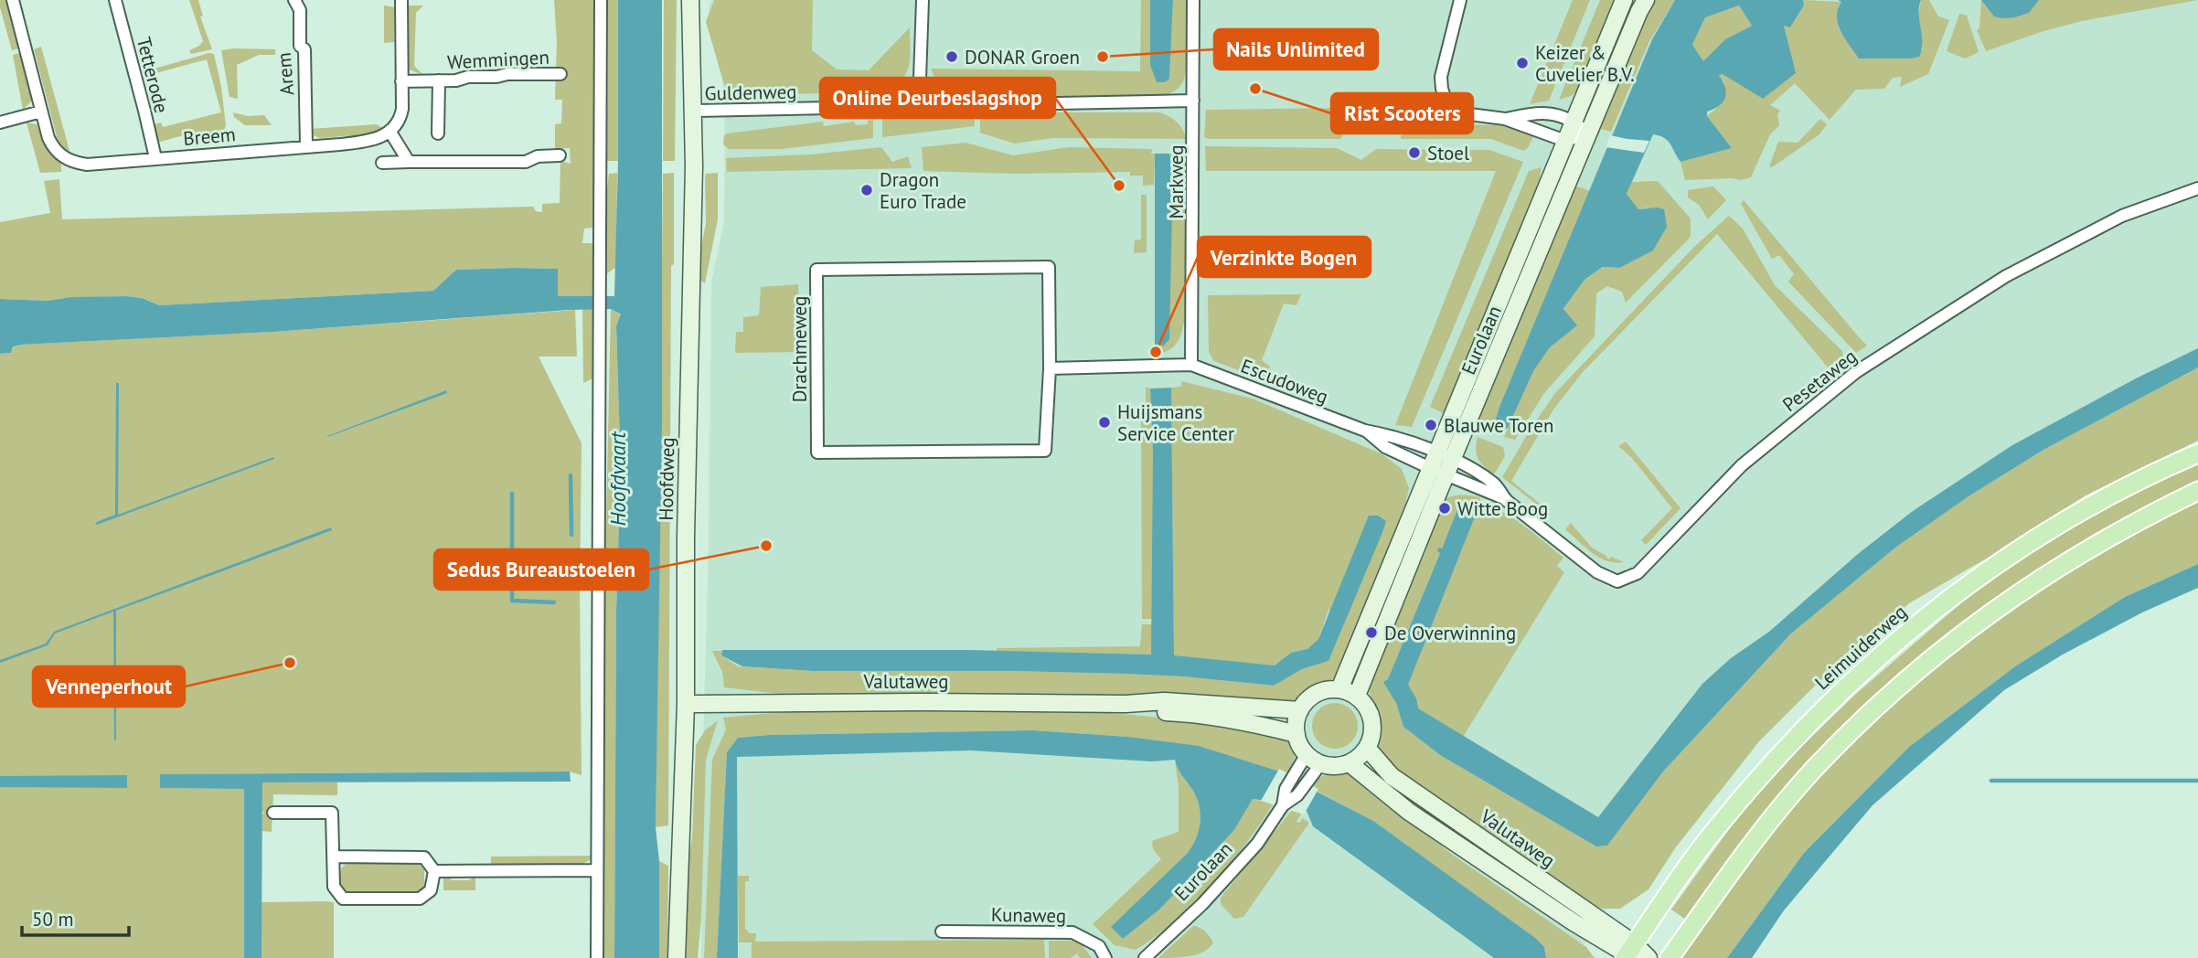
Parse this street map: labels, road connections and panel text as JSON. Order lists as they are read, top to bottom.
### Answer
{
  "streets": {
    "main road": [
      "Eurolaan",
      "Hoofdweg",
      "Leimuiderweg",
      "Valutaweg"
    ],
    "street": [
      "Wemmingen",
      "Arem",
      "Tetterode",
      "Guldenweg",
      "Breem",
      "Markweg",
      "Drachmeweg",
      "Pesetaweg",
      "Escudoweg",
      "Kunaweg"
    ]
  },
  "crossings": [
    ["Arem", "Breem"],
    ["Tetterode", "Breem"],
    ["Guldenweg", "Markweg"],
    ["Guldenweg", "Hoofdweg"],
    ["Markweg", "Escudoweg"],
    ["Eurolaan", "Pesetaweg"],
    ["Eurolaan", "Escudoweg"],
    ["Eurolaan", "Valutaweg"],
    ["Pesetaweg", "Escudoweg"],
    ["Hoofdweg", "Valutaweg"],
    ["Leimuiderweg", "Valutaweg"]
  ],
  "water": ["Hoofdvaart"],
  "places": [
    "DONAR Groen",
    "Nails Unlimited",
    "Keizer & Cuvelier B.V.",
    "Rist Scooters",
    "Stoel",
    "Online Deurbeslagshop",
    "Dragon Euro Trade",
    "Verzinkte Bogen",
    "Huijsmans Service Center",
    "Blauwe Toren",
    "Witte Boog",
    "Sedus Bureaustoelen",
    "De Overwinning",
    "Venneperhout"
  ],
  "scale_bar": "50 m"
}
